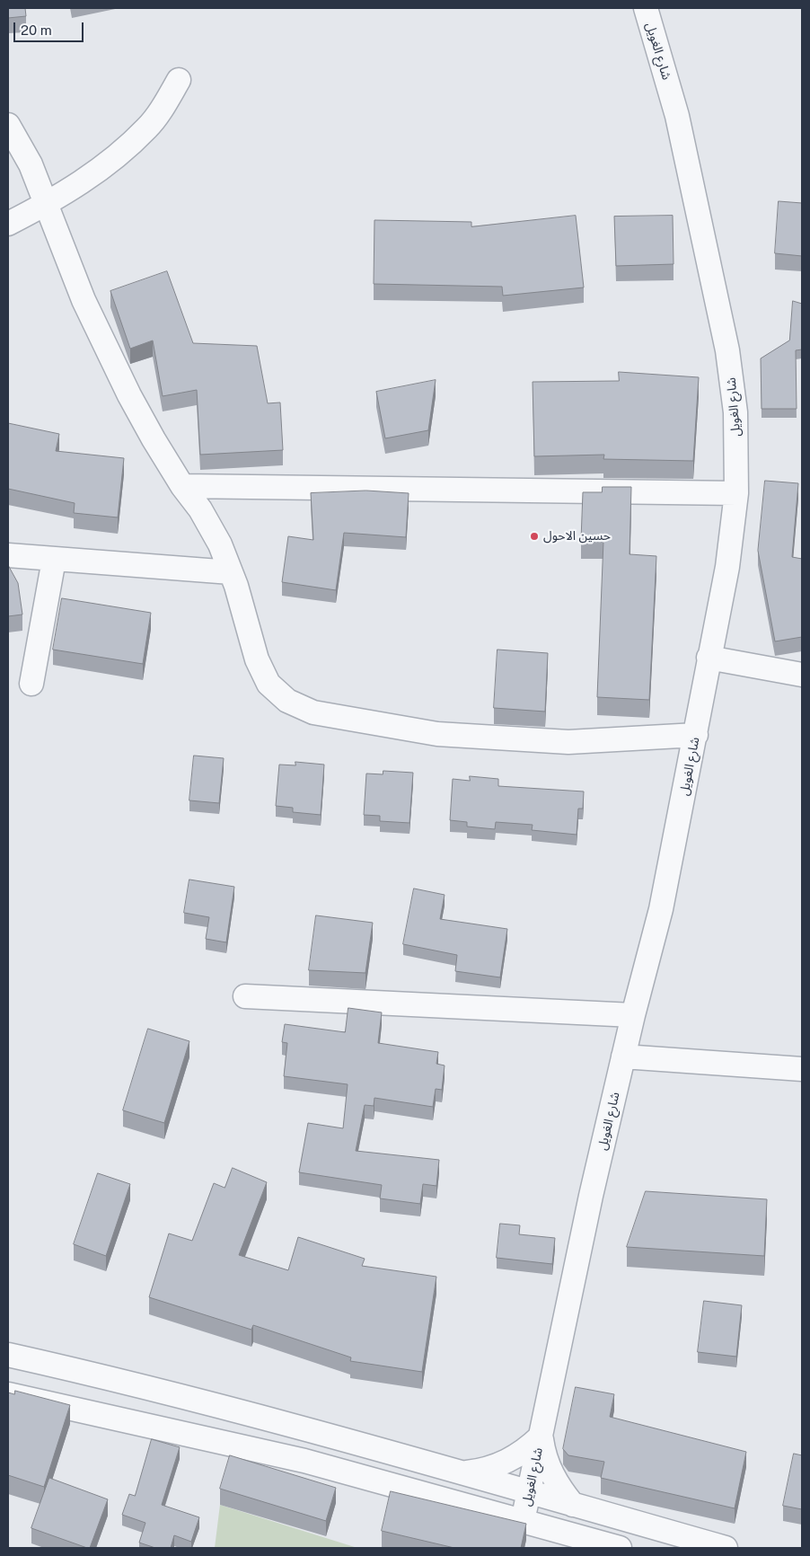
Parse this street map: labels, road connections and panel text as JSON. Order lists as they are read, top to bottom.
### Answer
{
  "streets": {
    "street": ["شارع الغويل"]
  },
  "places": ["حسين الاحول"],
  "scale_bar": "20 m"
}
